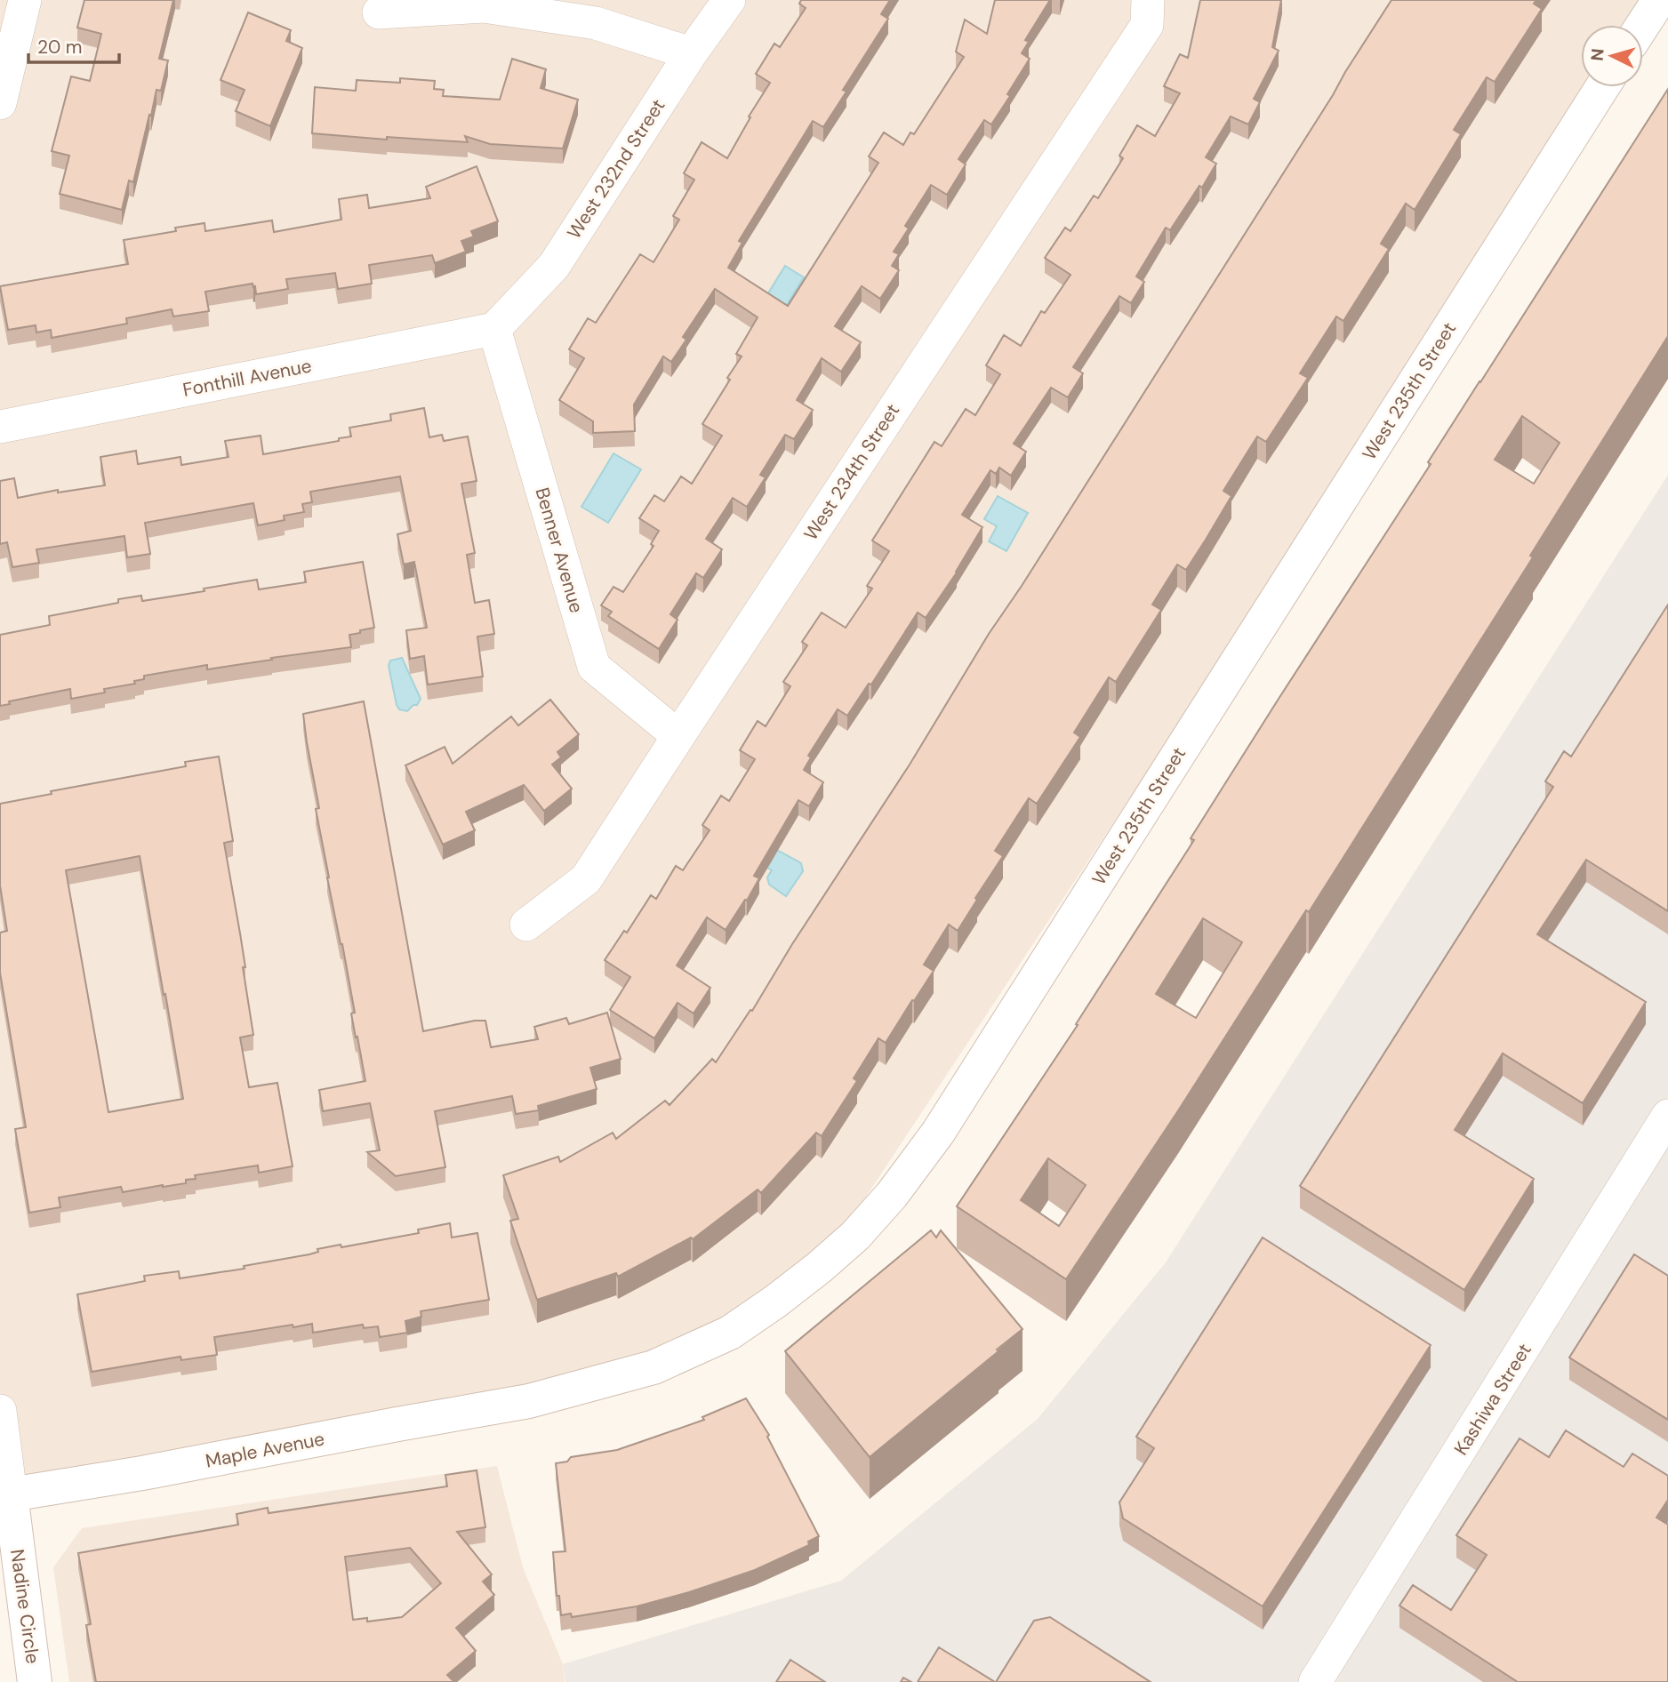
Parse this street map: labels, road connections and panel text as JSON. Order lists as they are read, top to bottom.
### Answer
{
  "streets": {
    "street": [
      "West 232nd Street",
      "Fonthill Avenue",
      "West 235th Street",
      "West 234th Street",
      "Benner Avenue",
      "Kashiwa Street",
      "Maple Avenue",
      "Nadine Circle"
    ]
  },
  "crossings": [
    ["West 232nd Street", "Fonthill Avenue"],
    ["West 232nd Street", "Benner Avenue"],
    ["Fonthill Avenue", "Benner Avenue"],
    ["West 235th Street", "Maple Avenue"],
    ["West 234th Street", "Benner Avenue"],
    ["Maple Avenue", "Nadine Circle"]
  ],
  "scale_bar": "20 m",
  "north": "left"
}
